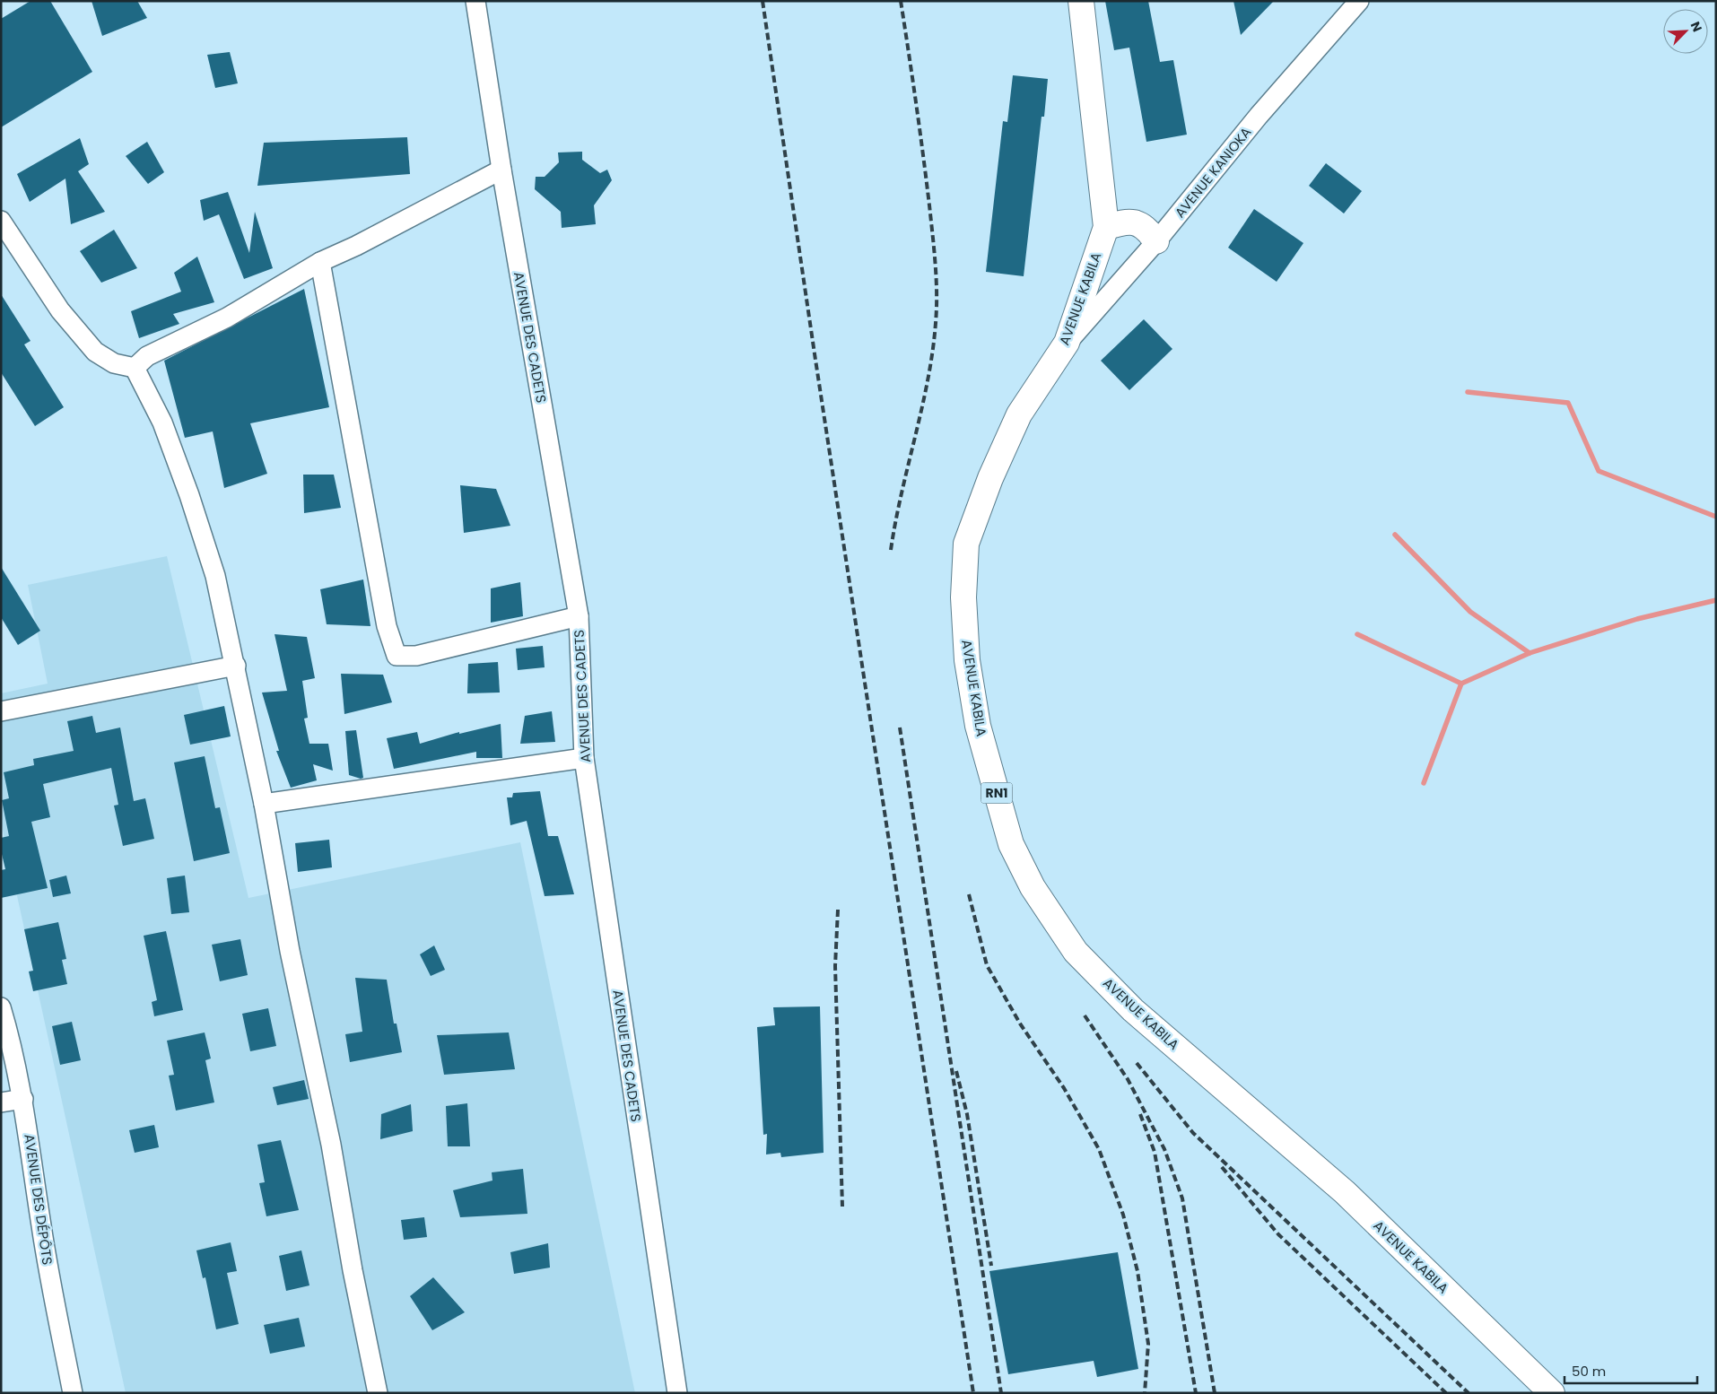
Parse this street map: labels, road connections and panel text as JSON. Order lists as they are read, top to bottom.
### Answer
{
  "streets": {
    "highway": ["AVENUE KABILA", "RN1"],
    "street": ["AVENUE KANIOKA", "AVENUE DES CADETS", "AVENUE DES DÉPÔTS"]
  },
  "crossings": [
    ["AVENUE KANIOKA", "AVENUE KABILA"]
  ],
  "scale_bar": "50 m",
  "north": "top right"
}
